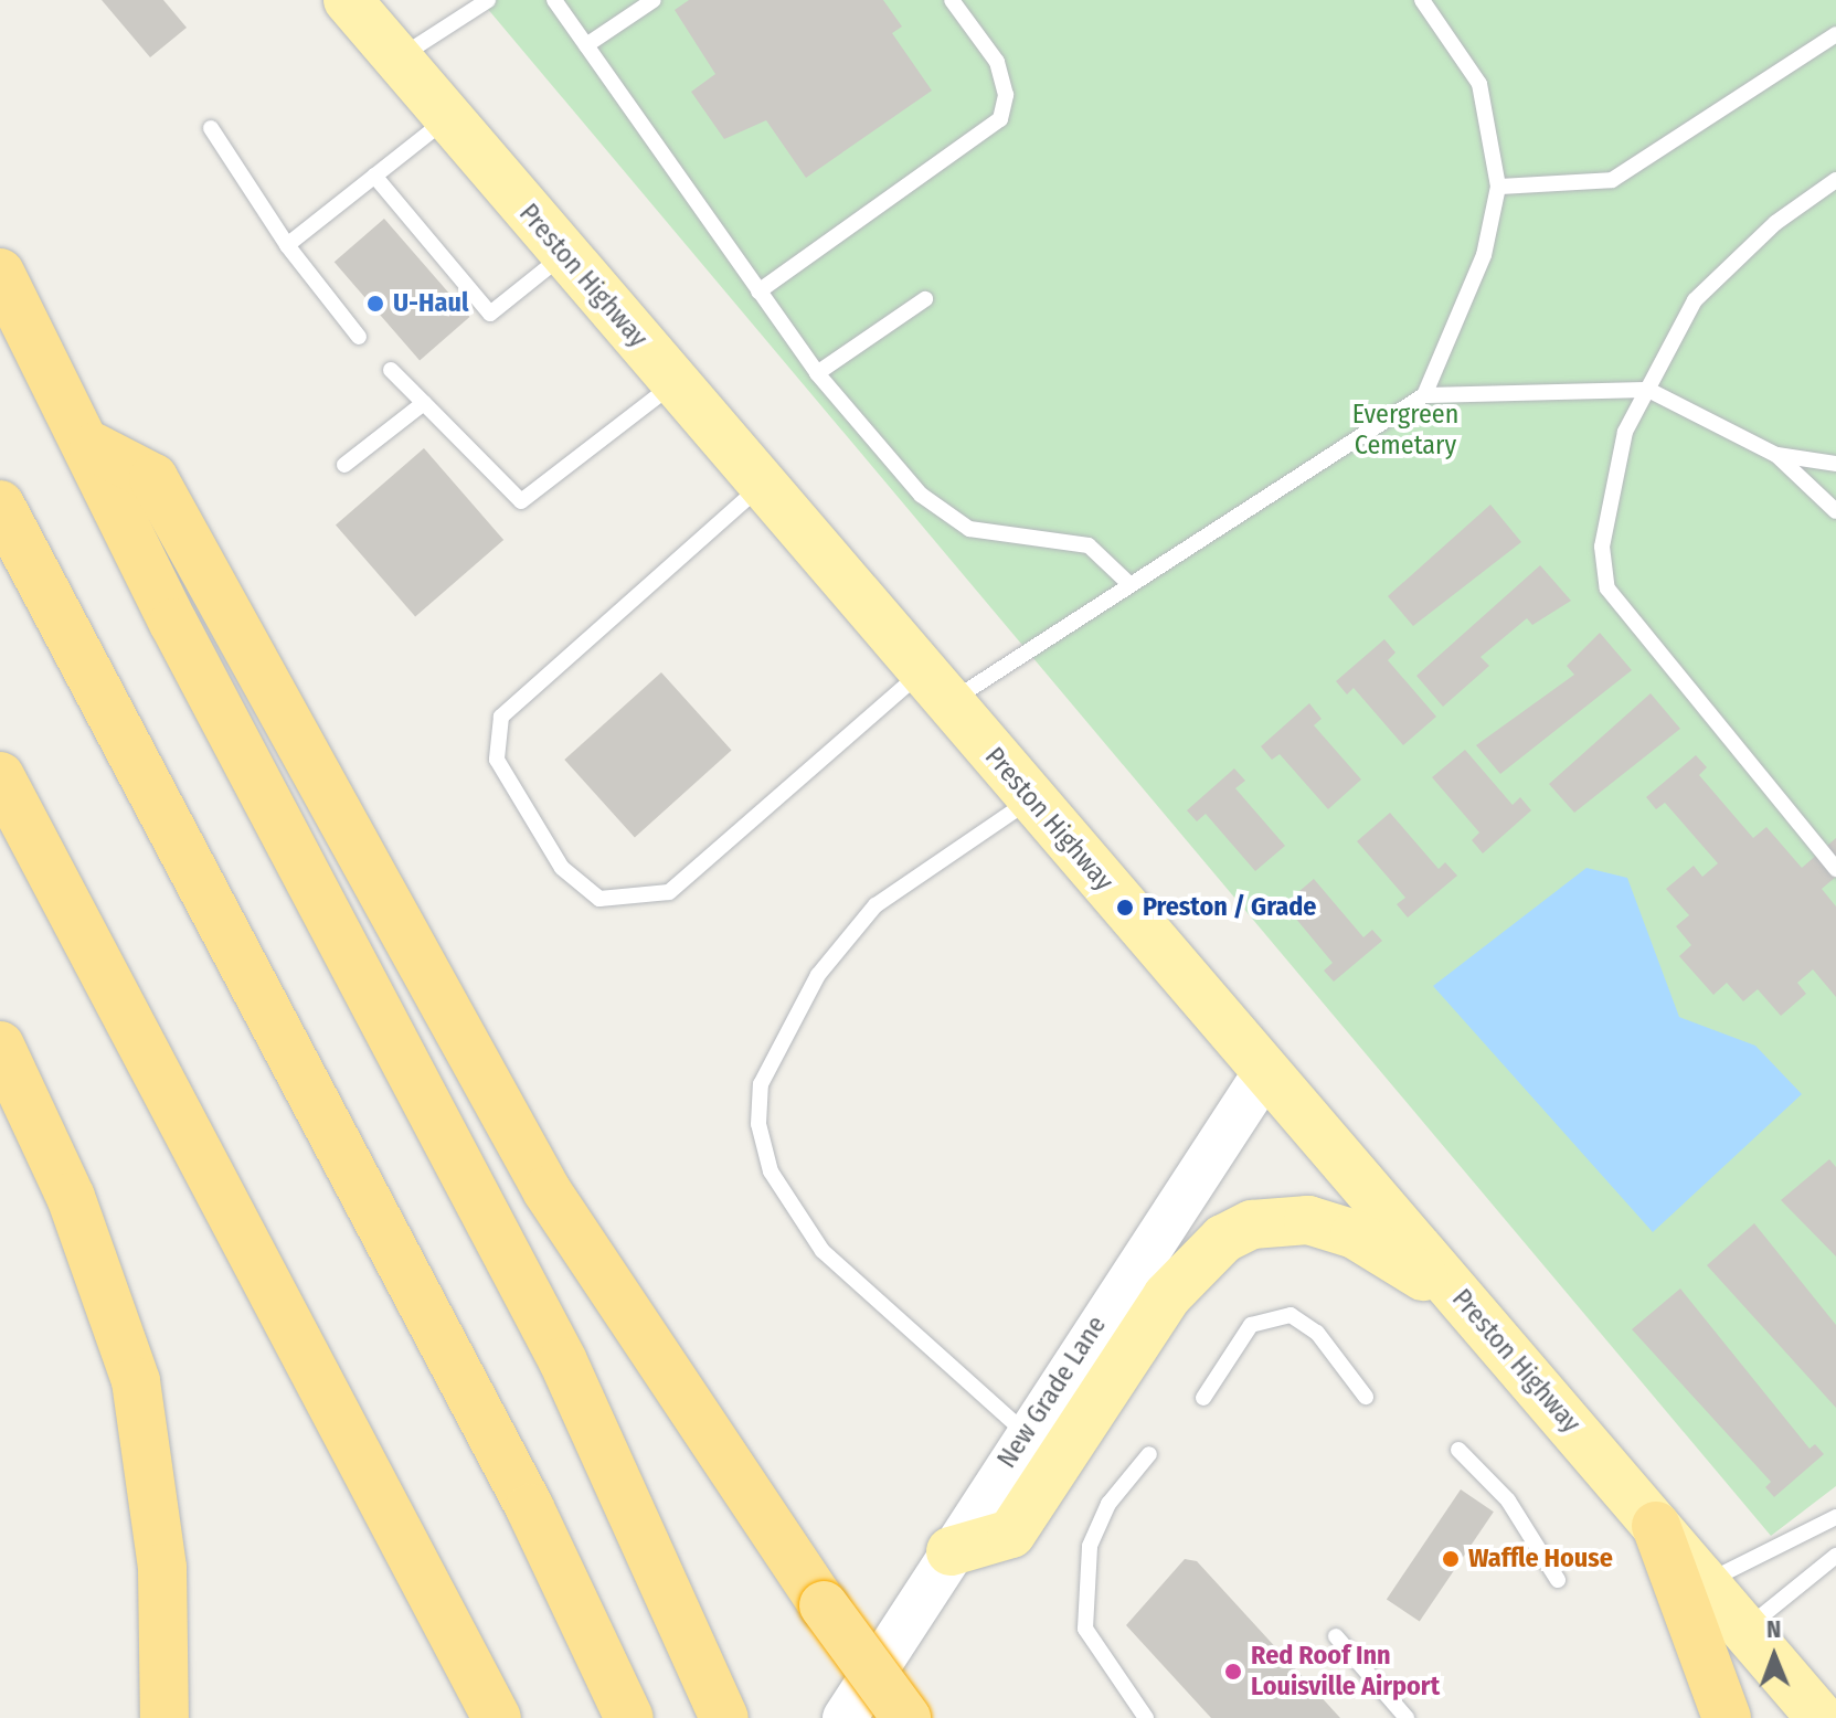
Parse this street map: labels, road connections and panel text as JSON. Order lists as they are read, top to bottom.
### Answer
{
  "streets": {
    "main road": ["Preston Highway", "New Grade Lane"]
  },
  "crossings": [
    ["Preston Highway", "New Grade Lane"]
  ],
  "parks": ["Evergreen Cemetary"],
  "places": [
    "U-Haul",
    "Preston / Grade",
    "Waffle House",
    "Red Roof Inn Louisville Airport"
  ],
  "north": "top"
}
